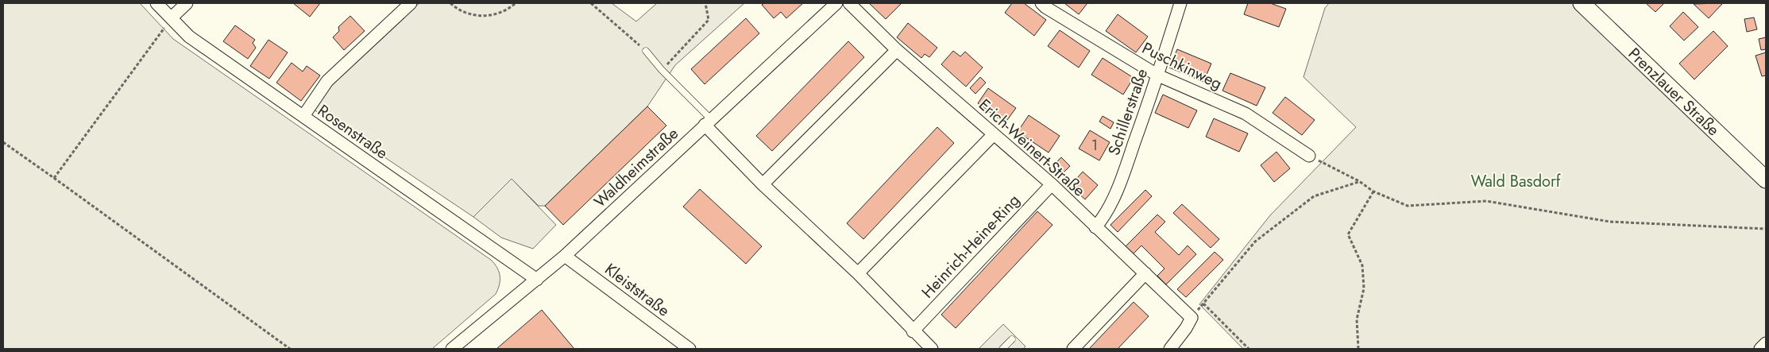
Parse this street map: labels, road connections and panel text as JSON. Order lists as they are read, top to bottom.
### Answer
{
  "streets": {
    "main road": ["Prenzlauer Straße"],
    "street": [
      "Puschkinweg",
      "Schillerstraße",
      "Rosenstraße",
      "Erich-Weinert-Straße",
      "Waldheimstraße",
      "Heinrich-Heine-Ring",
      "Kleiststraße"
    ]
  },
  "crossings": [
    ["Puschkinweg", "Schillerstraße"],
    ["Schillerstraße", "Erich-Weinert-Straße"],
    ["Rosenstraße", "Waldheimstraße"],
    ["Erich-Weinert-Straße", "Heinrich-Heine-Ring"],
    ["Waldheimstraße", "Kleiststraße"]
  ],
  "parks": ["Wald Basdorf"],
  "house_numbers": ["1"]
}
